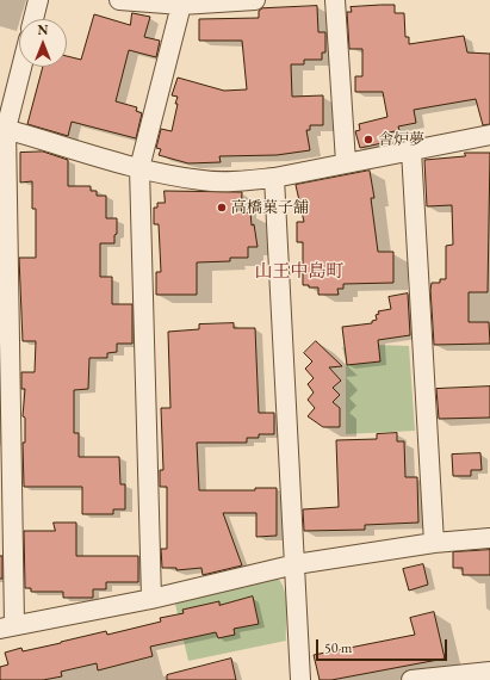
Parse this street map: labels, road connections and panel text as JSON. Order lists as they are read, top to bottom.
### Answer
{
  "districts": ["山王中島町"],
  "places": ["舎炉夢", "高橋菓子舗"],
  "scale_bar": "50 m",
  "north": "top"
}
